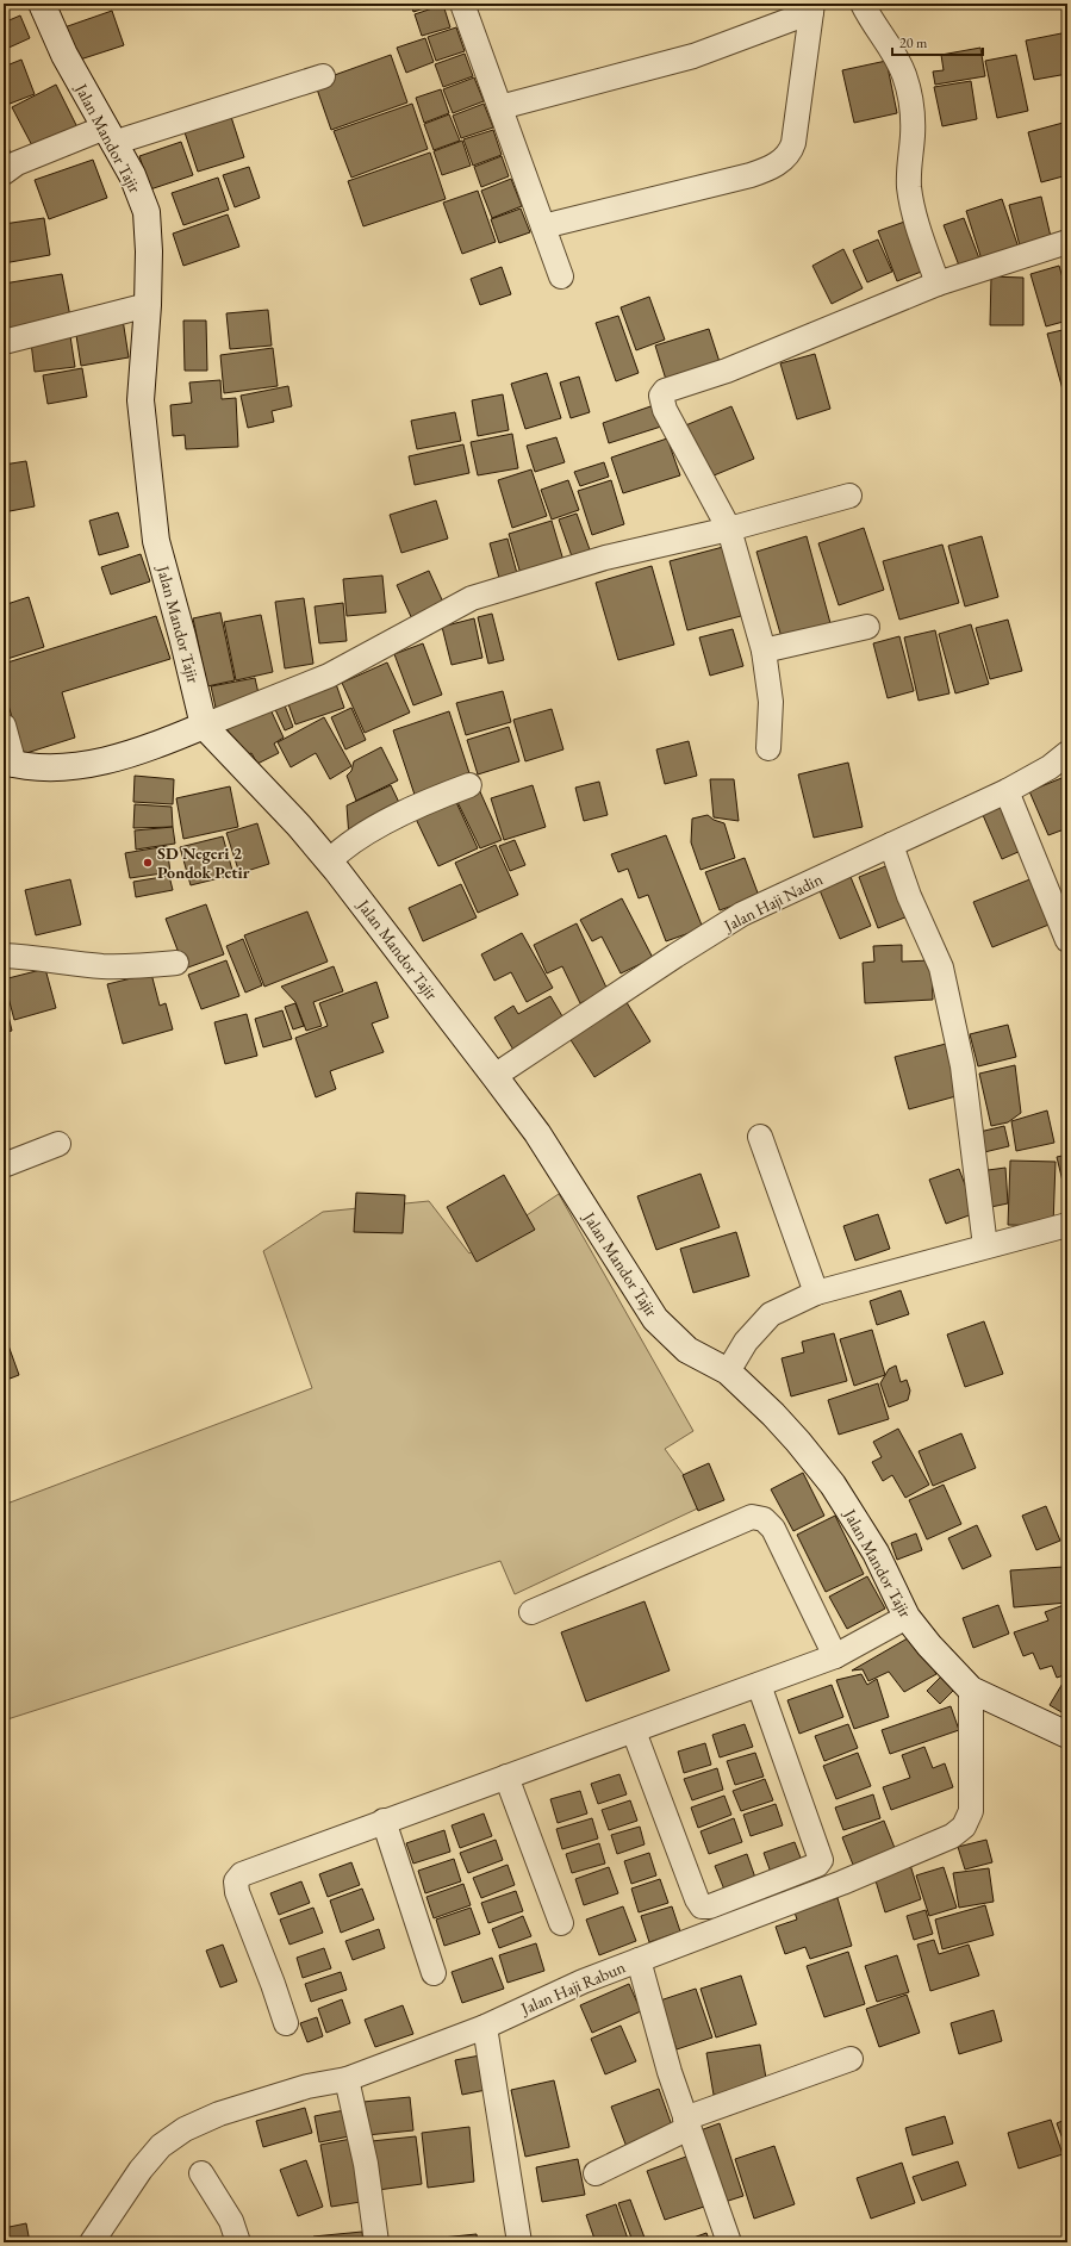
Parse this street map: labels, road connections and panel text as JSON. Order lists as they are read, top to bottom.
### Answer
{
  "streets": {
    "street": ["Jalan Mandor Tajir", "Jalan Haji Nadin", "Jalan Haji Rabun"]
  },
  "crossings": [
    ["Jalan Mandor Tajir", "Jalan Haji Nadin"],
    ["Jalan Mandor Tajir", "Jalan Haji Rabun"]
  ],
  "places": ["SD Negeri 2 Pondok Petir"],
  "scale_bar": "20 m"
}
